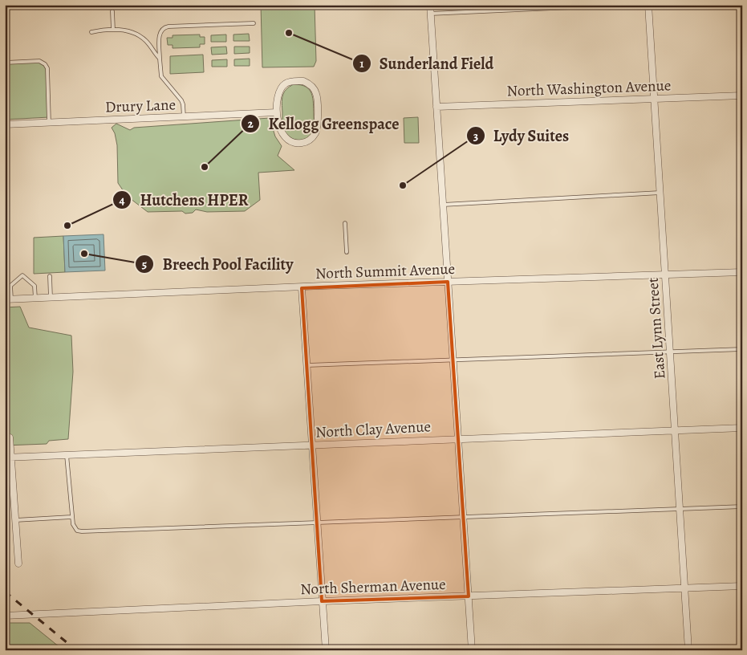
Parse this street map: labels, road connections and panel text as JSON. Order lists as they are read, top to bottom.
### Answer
{
  "streets": {
    "street": [
      "North Washington Avenue",
      "Drury Lane",
      "North Summit Avenue",
      "East Lynn Street",
      "North Clay Avenue",
      "North Sherman Avenue"
    ]
  },
  "crossings": [
    ["North Washington Avenue", "East Lynn Street"],
    ["North Summit Avenue", "East Lynn Street"],
    ["East Lynn Street", "North Clay Avenue"],
    ["East Lynn Street", "North Sherman Avenue"]
  ],
  "places": [
    "Sunderland Field",
    "Kellogg Greenspace",
    "Lydy Suites",
    "Hutchens HPER",
    "Breech Pool Facility"
  ]
}
